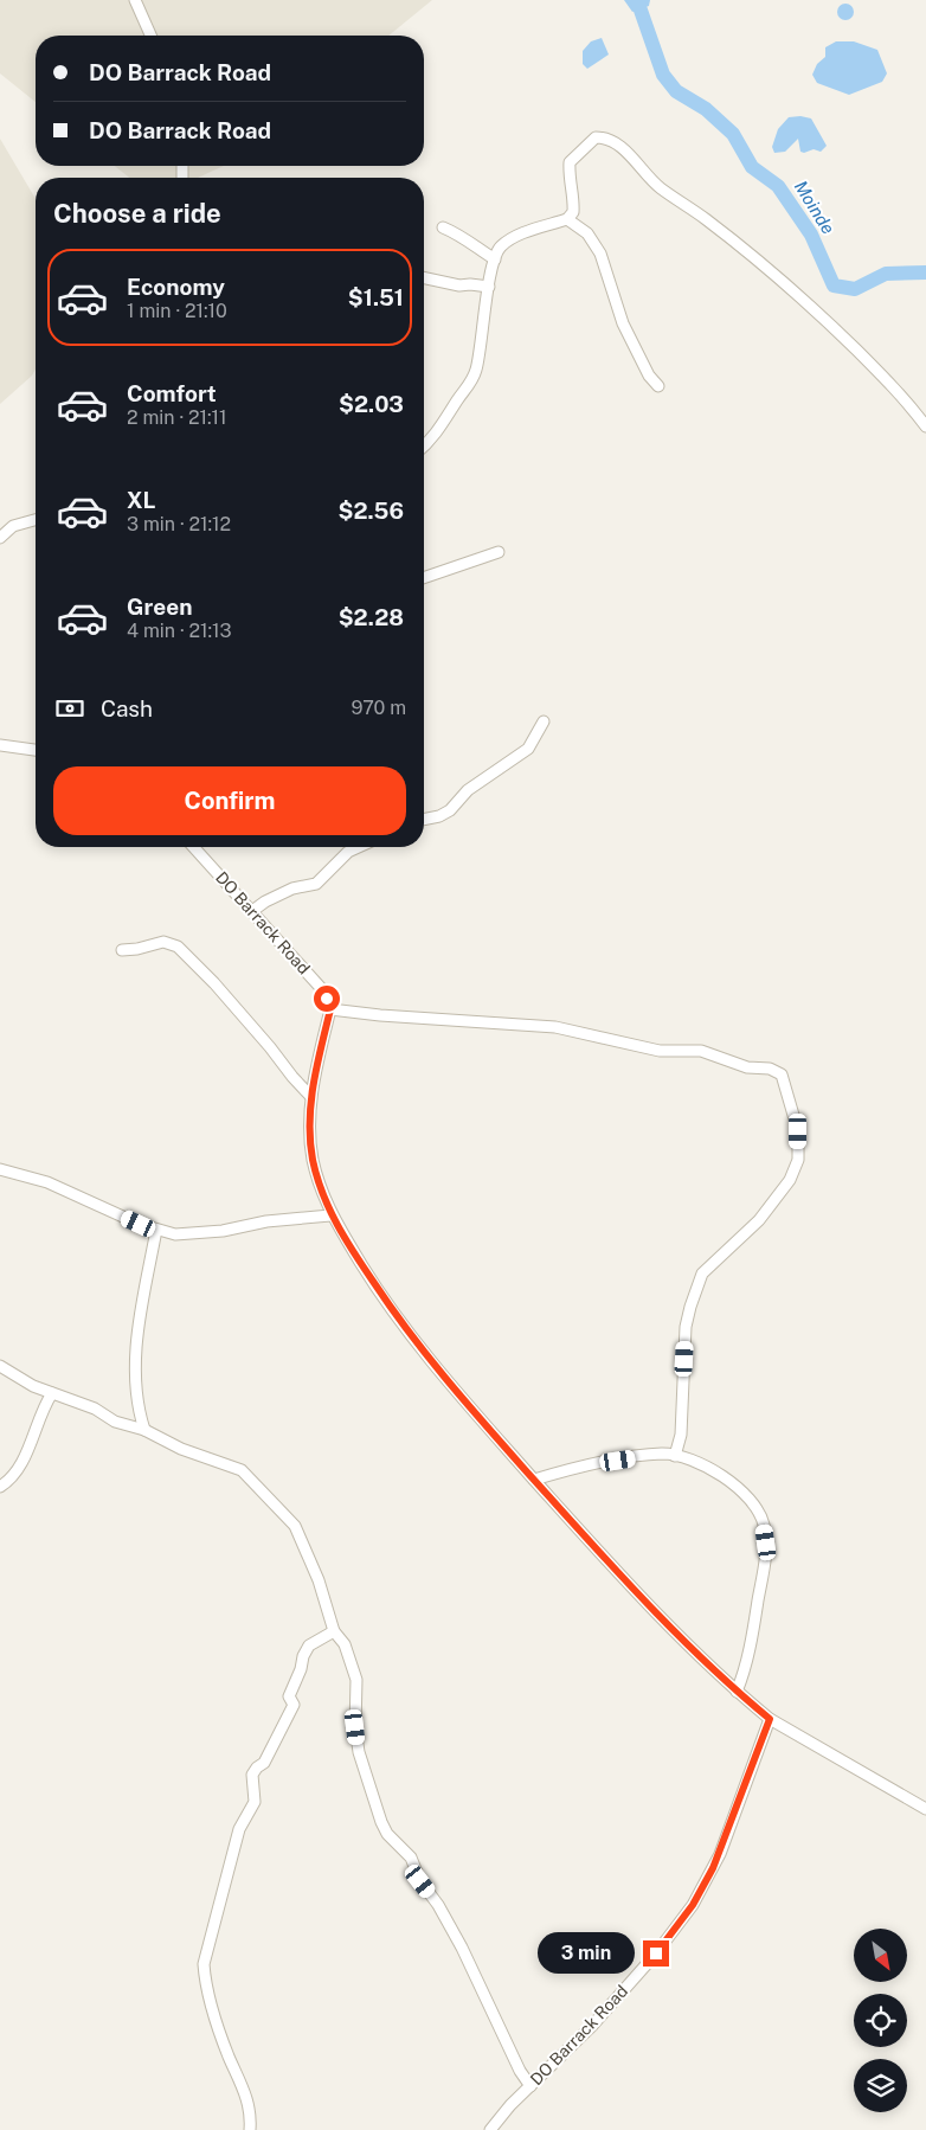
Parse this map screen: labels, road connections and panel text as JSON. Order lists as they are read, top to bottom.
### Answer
{
  "streets": {
    "street": ["DO Barrack Road"]
  },
  "water": ["Moinde"],
  "north": "bottom right",
  "page": {
    "banner": ["DO Barrack Road", "DO Barrack Road"],
    "heading": "Choose a ride",
    "list": [
      {
        "name": "Economy",
        "note": "1 min · 21:10",
        "value": "$1.51"
      },
      {
        "name": "Comfort",
        "note": "2 min · 21:11",
        "value": "$2.03"
      },
      {
        "name": "XL",
        "note": "3 min · 21:12",
        "value": "$2.56"
      },
      {
        "name": "Green",
        "note": "4 min · 21:13",
        "value": "$2.28"
      }
    ],
    "pay": ["Cash", "970 m"],
    "buttons": "Confirm",
    "bubble": "3 min"
  }
}
